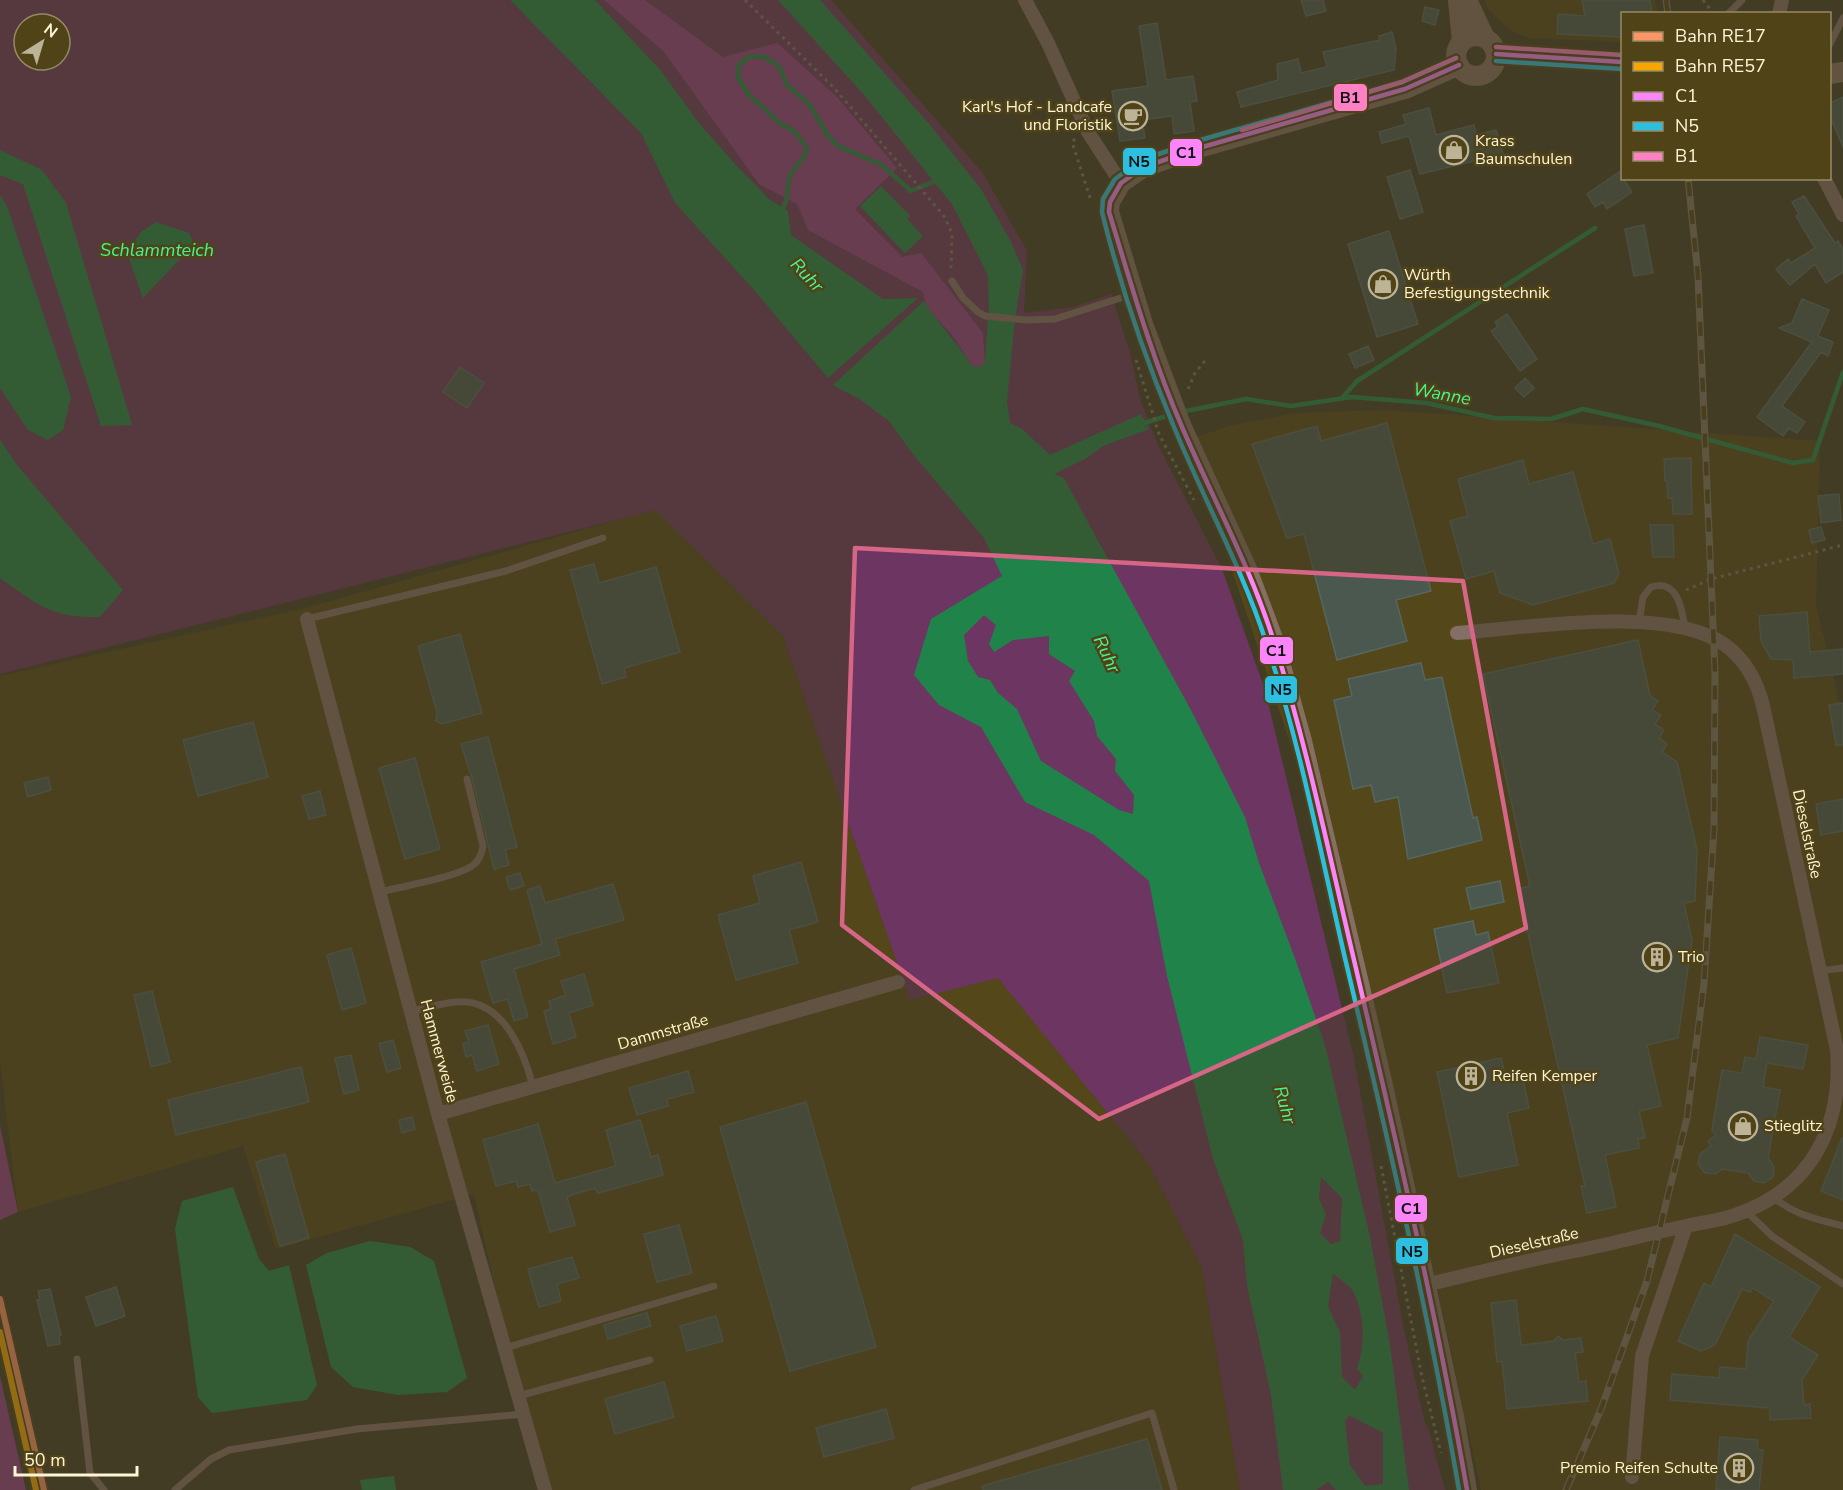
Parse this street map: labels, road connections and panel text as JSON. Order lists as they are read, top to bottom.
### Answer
{
  "streets": {
    "street": ["Dieselstraße", "Dammstraße", "Hammerweide"]
  },
  "crossings": [
    ["Dammstraße", "Hammerweide"]
  ],
  "water": ["Schlammteich", "Ruhr", "Wanne"],
  "places": {
    "cafe": ["Karl's Hof - Landcafe und Floristik"],
    "shop": ["Krass Baumschulen", "Würth Befestigungstechnik", "Stieglitz"],
    "building": ["Trio", "Reifen Kemper", "Premio Reifen Schulte"]
  },
  "lines": [
    "transit line B1",
    "transit line C1",
    "transit line N5",
    "rail line RE17",
    "rail line RE57"
  ],
  "legend": [
    "Bahn RE17",
    "Bahn RE57",
    "C1",
    "N5",
    "B1"
  ],
  "scale_bar": "50 m",
  "north": "top right"
}
